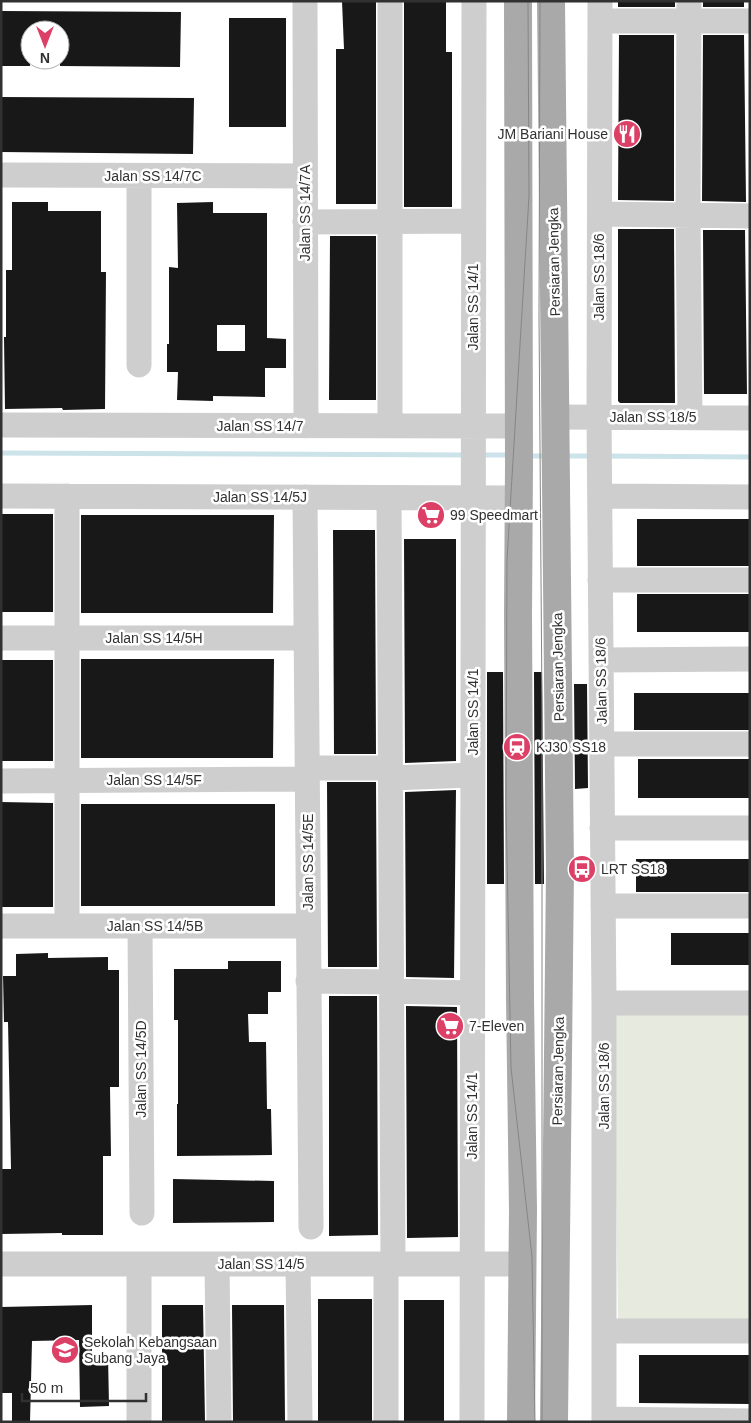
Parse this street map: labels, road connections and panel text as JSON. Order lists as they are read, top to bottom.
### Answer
{
  "streets": {
    "main road": ["Persiaran Jengka"],
    "street": [
      "Jalan SS 14/7C",
      "Jalan SS 14/7A",
      "Jalan SS 18/6",
      "Jalan SS 14/1",
      "Jalan SS 18/5",
      "Jalan SS 14/7",
      "Jalan SS 14/5J",
      "Jalan SS 14/5H",
      "Jalan SS 14/5F",
      "Jalan SS 14/5E",
      "Jalan SS 14/5B",
      "Jalan SS 14/5D",
      "Jalan SS 14/5"
    ]
  },
  "crossings": [
    ["Jalan SS 14/7C", "Jalan SS 14/7A"],
    ["Jalan SS 14/7A", "Jalan SS 14/7"],
    ["Persiaran Jengka", "Jalan SS 18/5"],
    ["Jalan SS 18/6", "Jalan SS 18/5"],
    ["Jalan SS 14/1", "Jalan SS 14/7"],
    ["Jalan SS 14/1", "Jalan SS 14/5J"],
    ["Jalan SS 14/1", "Jalan SS 14/5F"],
    ["Jalan SS 14/1", "Jalan SS 14/5"],
    ["Jalan SS 14/5J", "Jalan SS 14/5E"],
    ["Jalan SS 14/5H", "Jalan SS 14/5E"],
    ["Jalan SS 14/5F", "Jalan SS 14/5E"],
    ["Jalan SS 14/5E", "Jalan SS 14/5B"],
    ["Jalan SS 14/5B", "Jalan SS 14/5D"]
  ],
  "places": {
    "restaurant": ["JM Bariani House"],
    "supermarket": ["99 Speedmart", "7-Eleven"],
    "station": ["KJ30 SS18"],
    "bus stop": ["LRT SS18"],
    "school or university": ["Sekolah Kebangsaan Subang Jaya"]
  },
  "scale_bar": "50 m",
  "north": "bottom"
}
